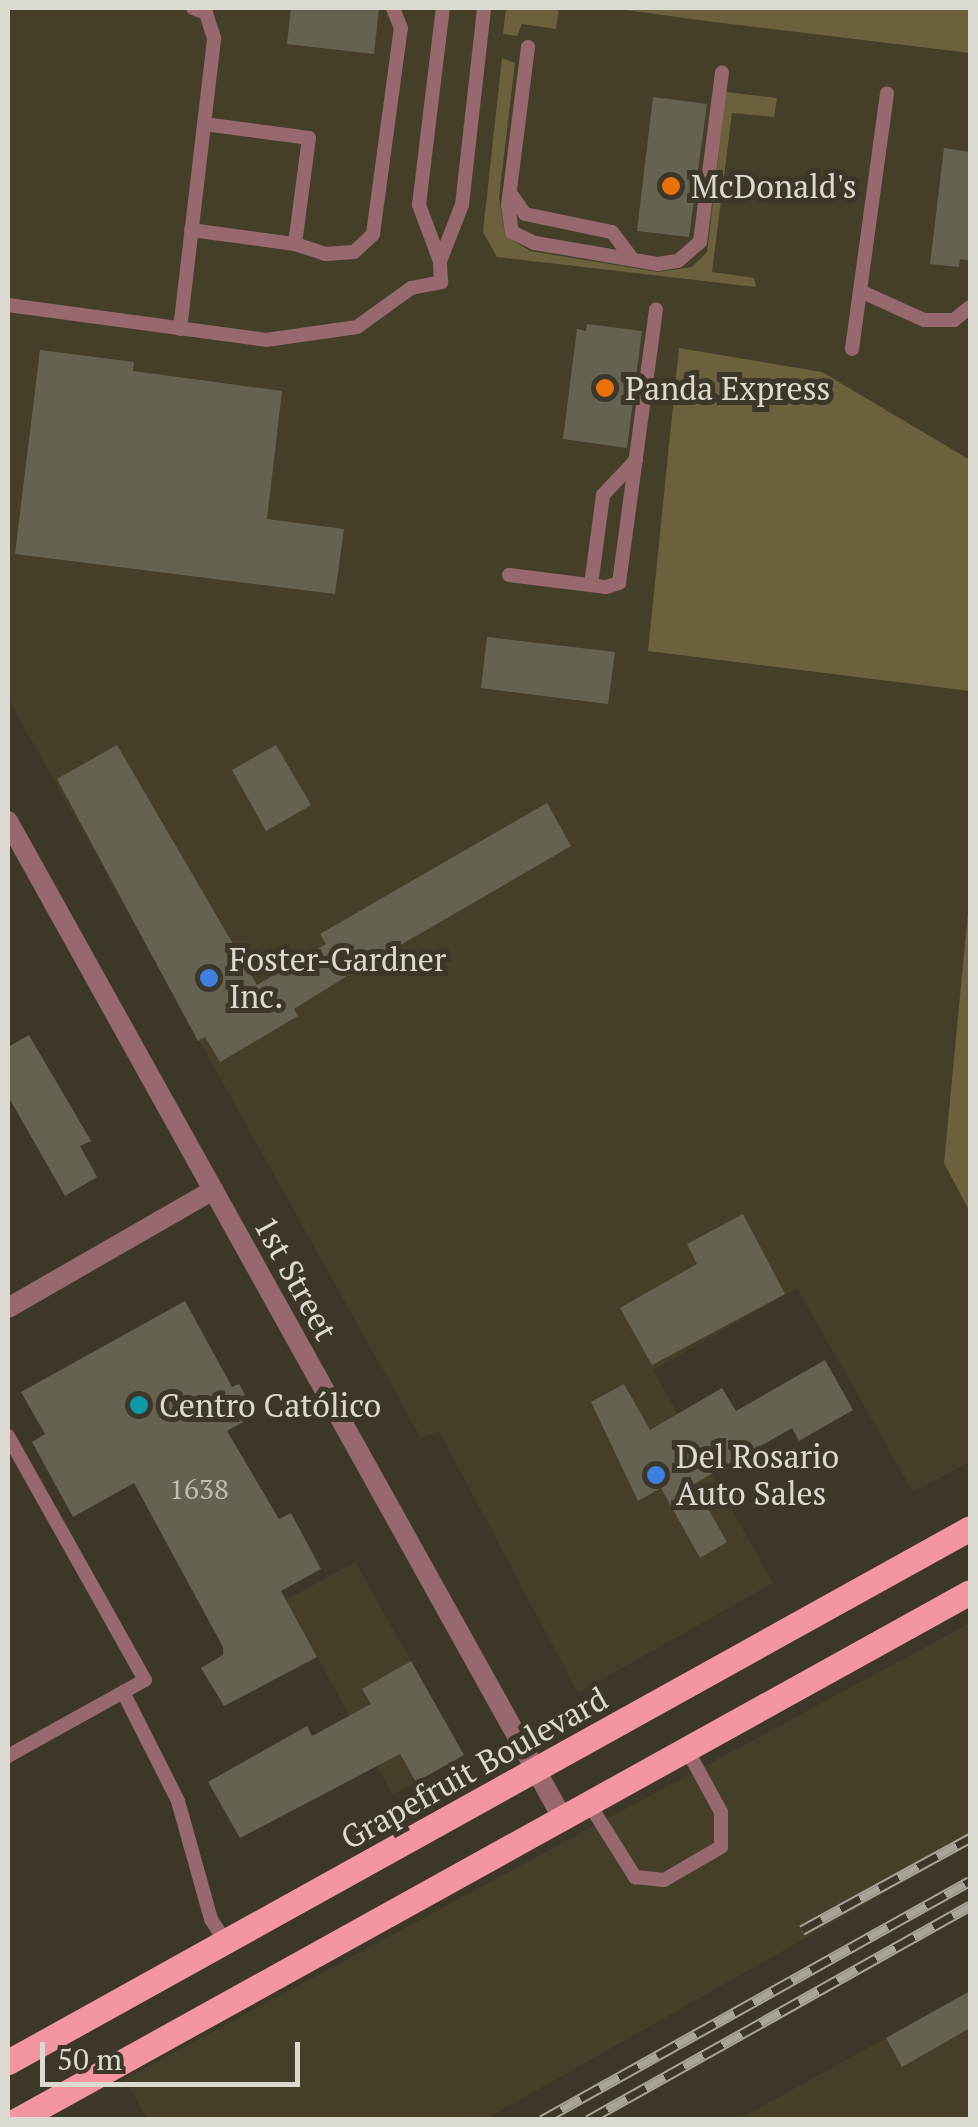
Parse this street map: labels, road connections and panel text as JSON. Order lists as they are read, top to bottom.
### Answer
{
  "streets": {
    "main road": ["Grapefruit Boulevard"],
    "street": ["1st Street"]
  },
  "crossings": [
    ["1st Street", "Grapefruit Boulevard"]
  ],
  "places": [
    "McDonald's",
    "Panda Express",
    "Foster-Gardner Inc.",
    "Centro Católico",
    "Del Rosario Auto Sales"
  ],
  "house_numbers": ["1638"],
  "scale_bar": "50 m"
}
